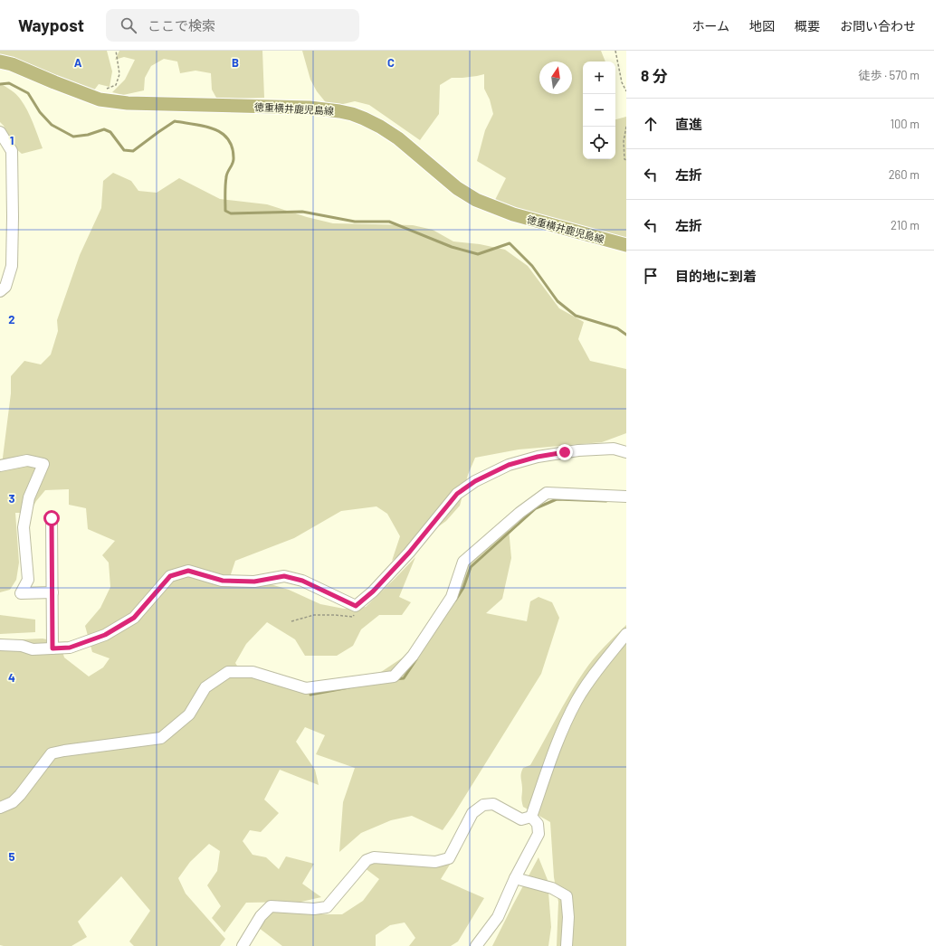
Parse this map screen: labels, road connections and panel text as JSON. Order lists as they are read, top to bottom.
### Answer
{
  "streets": {
    "main road": ["徳重横井鹿児島線"]
  },
  "north": "top",
  "page": {
    "header": "Waypost",
    "search": "ここで検索",
    "nav": [
      "ホーム",
      "地図",
      "概要",
      "お問い合わせ"
    ],
    "heading": ["8 分", "徒歩 · 570 m"],
    "map_buttons": ["+", "−"],
    "list": [
      ["直進", "100 m"],
      ["左折", "260 m"],
      ["左折", "210 m"],
      "目的地に到着"
    ]
  },
  "grid": {
    "columns": ["A", "B", "C"],
    "rows": [
      "1",
      "2",
      "3",
      "4",
      "5"
    ]
  }
}
